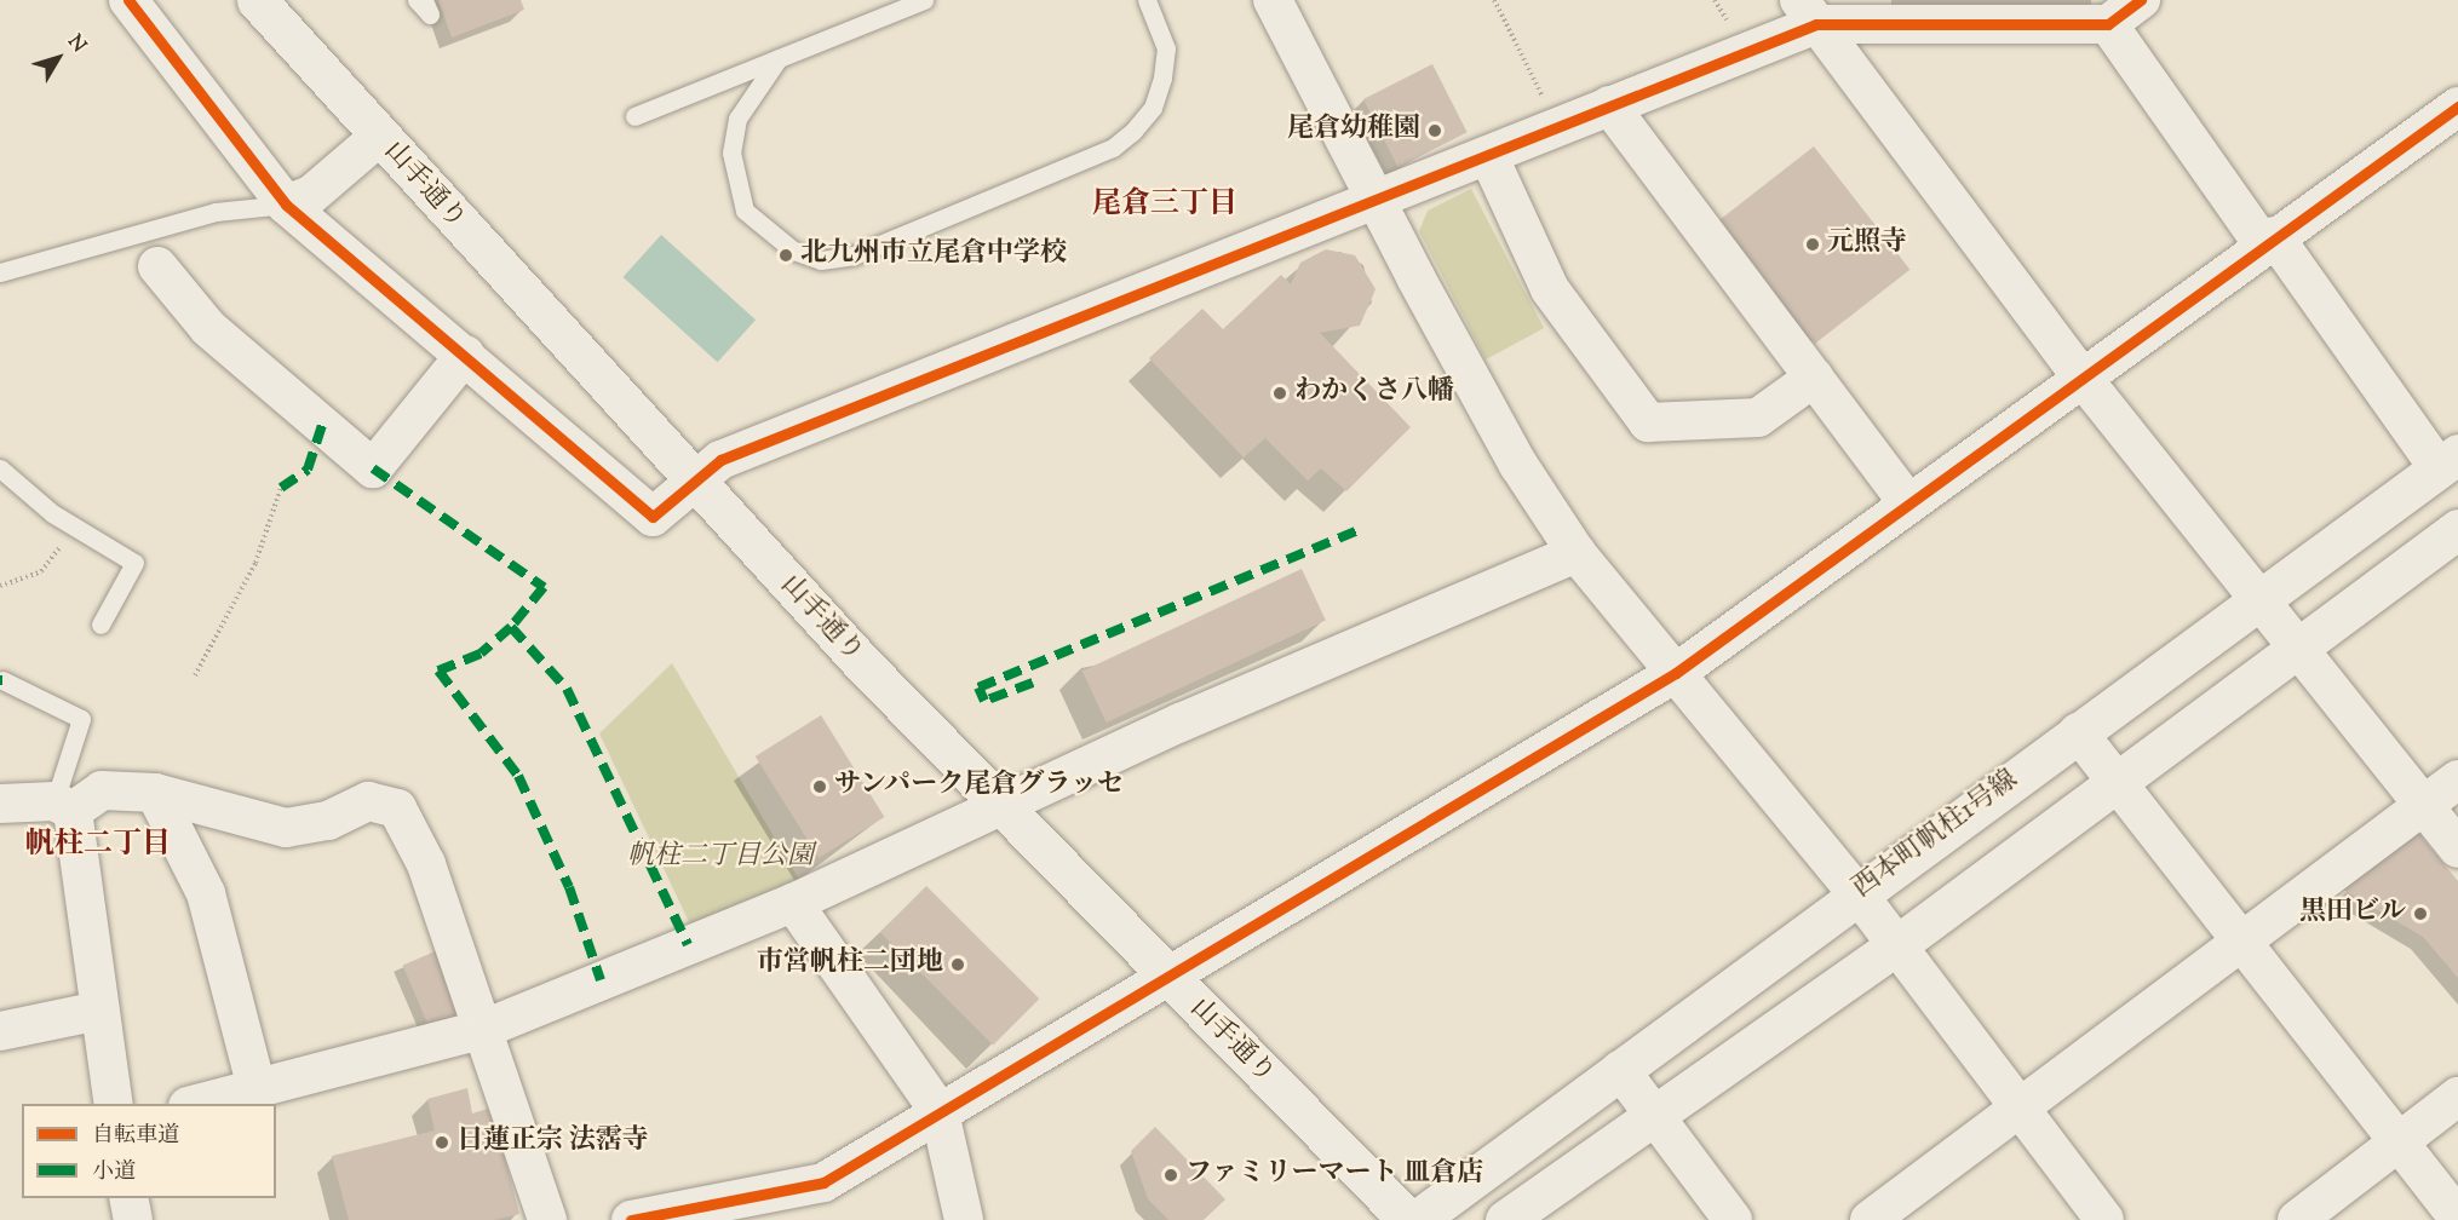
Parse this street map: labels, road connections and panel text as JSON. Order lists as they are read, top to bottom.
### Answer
{
  "streets": {
    "street": ["山手通り", "西本町帆柱1号線"]
  },
  "districts": ["尾倉三丁目", "帆柱二丁目"],
  "parks": ["帆柱二丁目公園"],
  "places": [
    "尾倉幼稚園",
    "元照寺",
    "北九州市立尾倉中学校",
    "わかくさ八幡",
    "サンパーク尾倉グラッセ",
    "黒田ビル",
    "市営帆柱二団地",
    "日蓮正宗 法霑寺",
    "ファミリーマート 皿倉店"
  ],
  "legend": ["自転車道", "小道"],
  "north": "top right"
}
